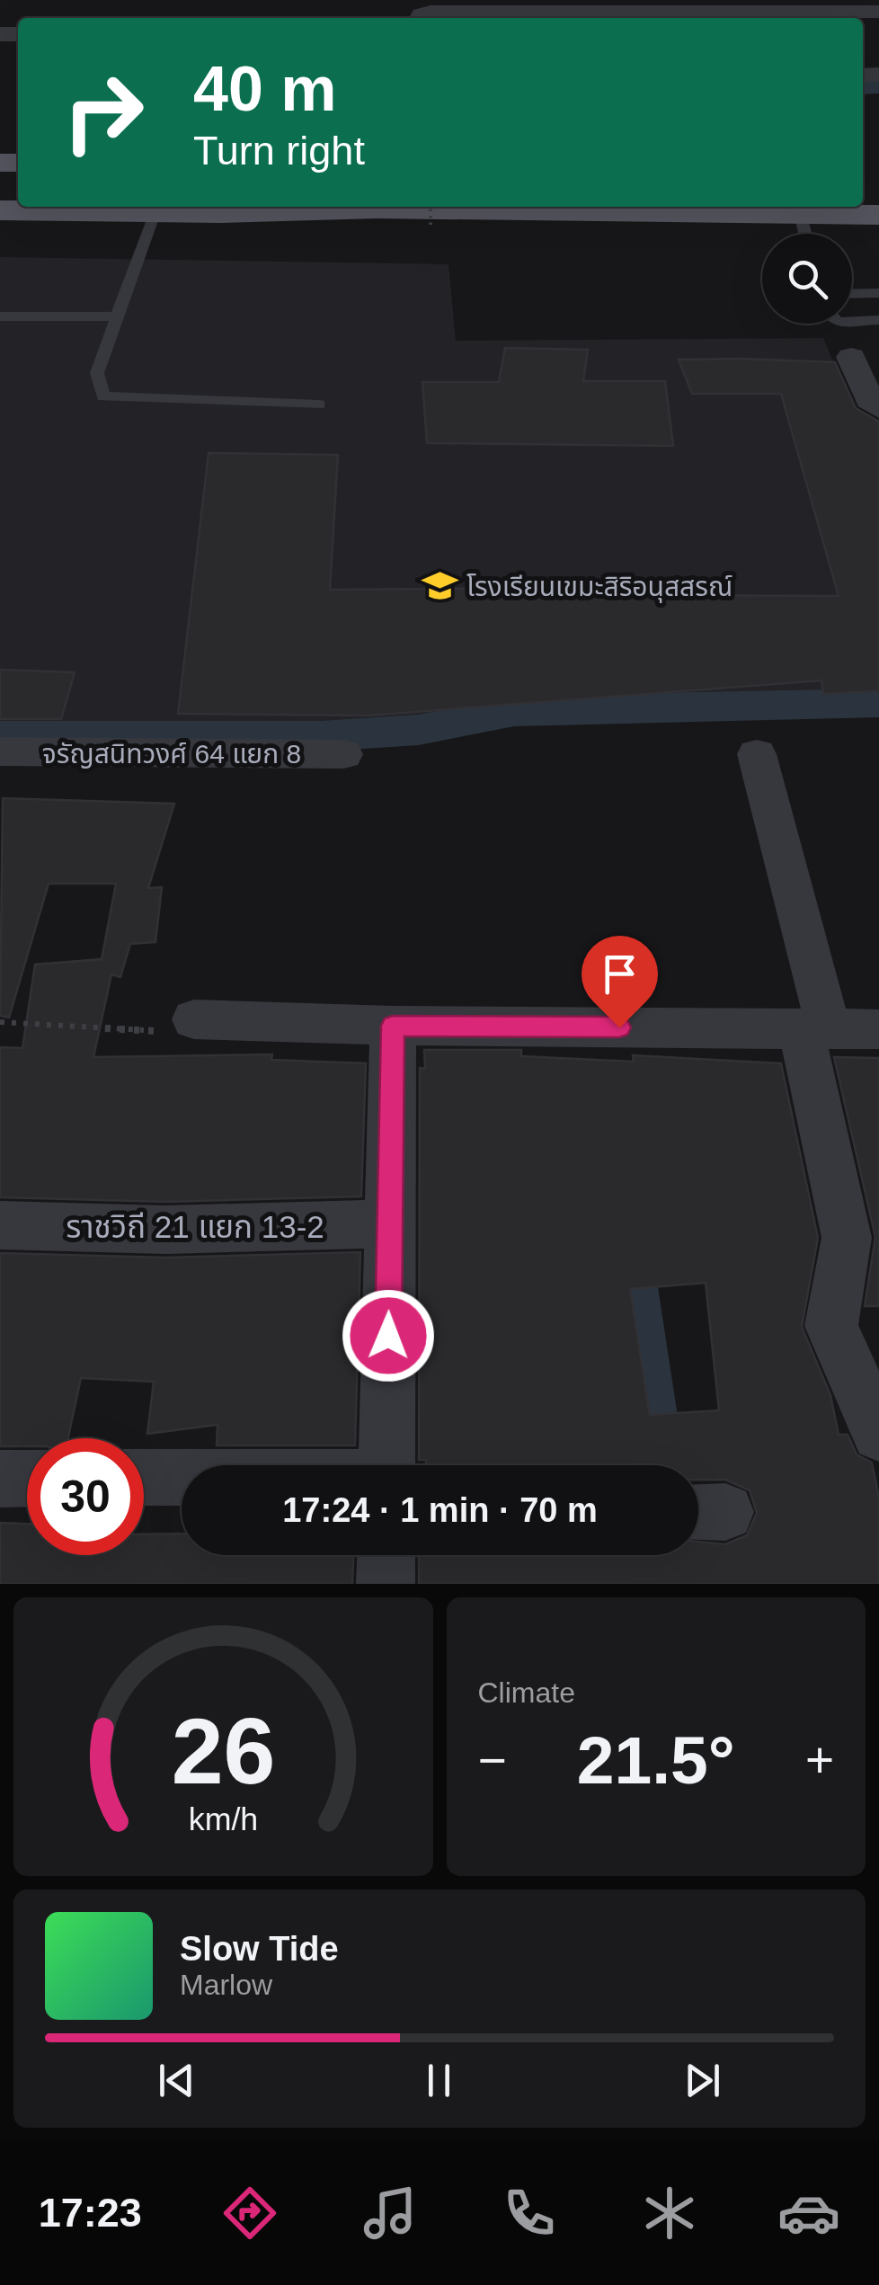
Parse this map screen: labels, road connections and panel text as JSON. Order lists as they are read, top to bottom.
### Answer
{
  "streets": {
    "street": ["จรัญสนิทวงศ์ 64 แยก 8", "ราชวิถี 21 แยก 13-2"]
  },
  "places": {
    "school or university": ["โรงเรียนเขมะสิริอนุสสรณ์"]
  },
  "page": {
    "turn": ["40 m", "Turn right"],
    "limit": "30",
    "trip": "17:24 · 1 min · 70 m",
    "tile": "Climate",
    "heat": ["−", "21.5°", "+"],
    "song": ["Slow Tide", "Marlow"],
    "tabs": "17:23",
    "gauge": ["26", "km/h"]
  }
}
